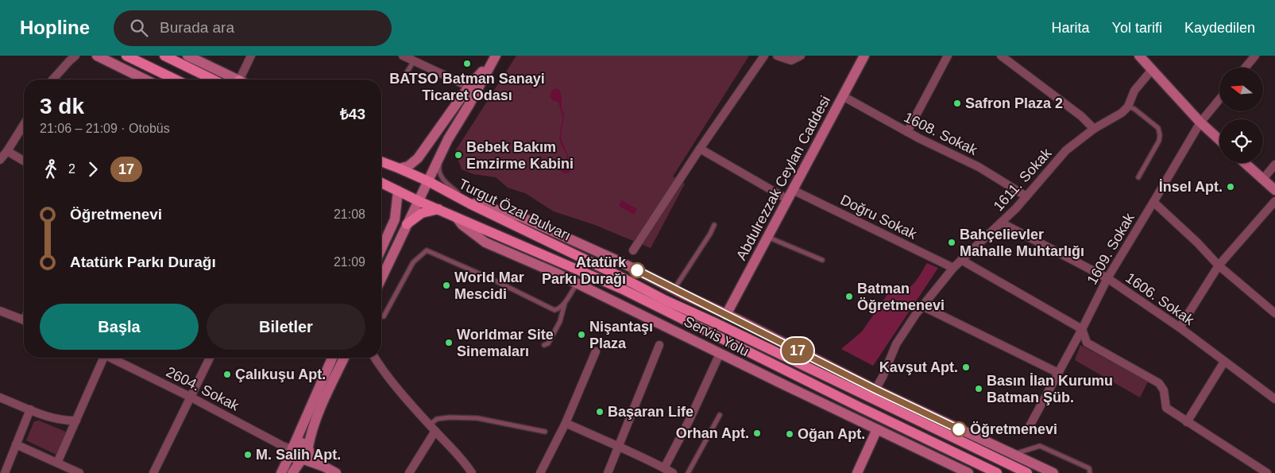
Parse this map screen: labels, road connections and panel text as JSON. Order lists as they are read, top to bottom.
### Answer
{
  "streets": {
    "main road": ["Turgut Özal Bulvarı"],
    "street": [
      "1608. Sokak",
      "Abdulrezzak Ceylan Caddesi",
      "1611. Sokak",
      "Doğru Sokak",
      "1609. Sokak",
      "1606. Sokak",
      "Servis Yolu",
      "2604. Sokak"
    ]
  },
  "crossings": [
    ["1608. Sokak", "Abdulrezzak Ceylan Caddesi"],
    ["1608. Sokak", "1611. Sokak"],
    ["Abdulrezzak Ceylan Caddesi", "Doğru Sokak"],
    ["1611. Sokak", "Doğru Sokak"],
    ["1611. Sokak", "1606. Sokak"],
    ["Turgut Özal Bulvarı", "Servis Yolu"],
    ["1609. Sokak", "1606. Sokak"]
  ],
  "places": [
    "BATSO Batman Sanayi Ticaret Odası",
    "Safron Plaza 2",
    "Bebek Bakım Emzirme Kabini",
    "İnsel Apt.",
    "Bahçelievler Mahalle Muhtarlığı",
    "Atatürk Parkı Durağı",
    "World Mar Mescidi",
    "Batman Öğretmenevi",
    "Nişantaşı Plaza",
    "Worldmar Site Sinemaları",
    "Kavşut Apt.",
    "Çalıkuşu Apt.",
    "Basın İlan Kurumu Batman Şüb.",
    "Başaran Life",
    "Öğretmenevi",
    "Orhan Apt.",
    "Oğan Apt.",
    "M. Salih Apt."
  ],
  "lines": ["bus line 17"],
  "north": "left",
  "page": {
    "header": "Hopline",
    "search": "Burada ara",
    "nav": ["Harita", "Yol tarifi", "Kaydedilen"],
    "on_map": "17",
    "heading": ["3 dk", "21:06 – 21:09 · Otobüs", "₺43"],
    "legs": ["2", "17"],
    "list": [
      {
        "name": "Öğretmenevi",
        "value": "21:08"
      },
      {
        "name": "Atatürk Parkı Durağı",
        "value": "21:09"
      }
    ],
    "buttons": ["Başla", "Biletler"]
  }
}
